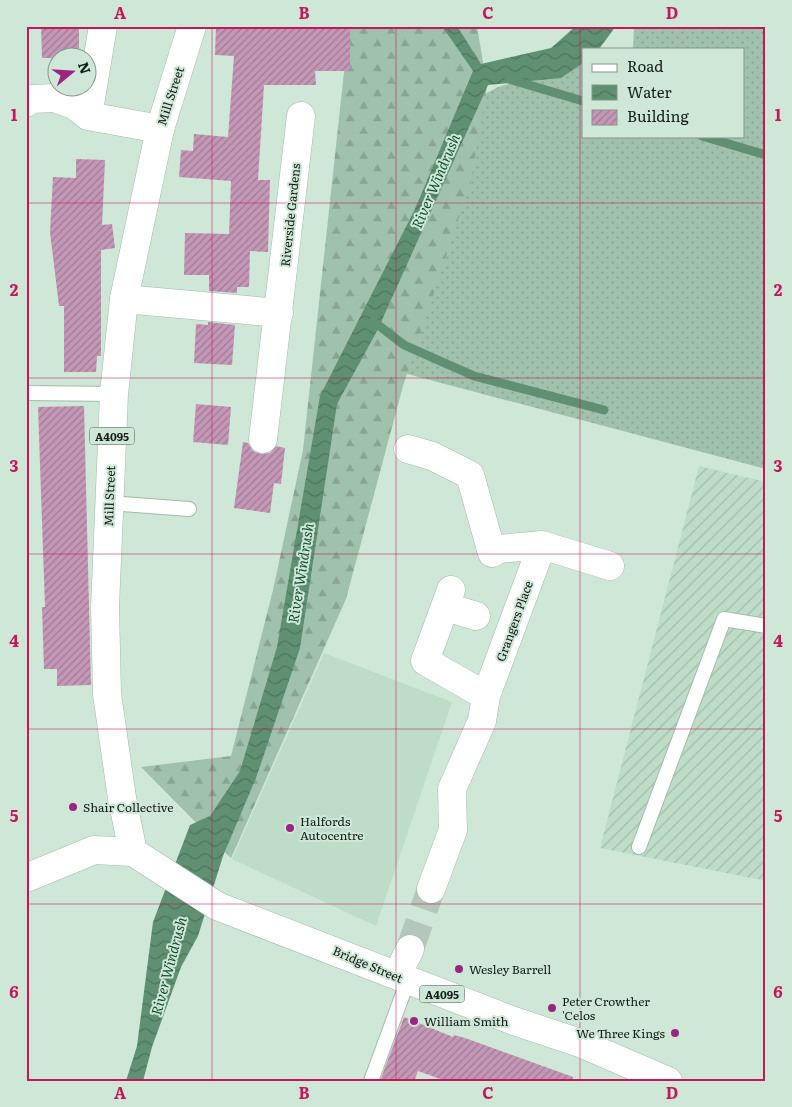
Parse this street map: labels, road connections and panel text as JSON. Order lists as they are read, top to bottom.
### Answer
{
  "streets": {
    "street": [
      "Mill Street",
      "Riverside Gardens",
      "A4095",
      "Grangers Place",
      "Bridge Street"
    ]
  },
  "crossings": [
    ["Mill Street", "Bridge Street"]
  ],
  "water": ["River Windrush"],
  "places": [
    "Shair Collective",
    "Halfords Autocentre",
    "Wesley Barrell",
    "Peter Crowther 'Celos",
    "William Smith",
    "We Three Kings"
  ],
  "legend": ["Road", "Water", "Building"],
  "north": "right",
  "grid": {
    "columns": [
      "A",
      "B",
      "C",
      "D"
    ],
    "rows": [
      "1",
      "2",
      "3",
      "4",
      "5",
      "6"
    ]
  }
}
